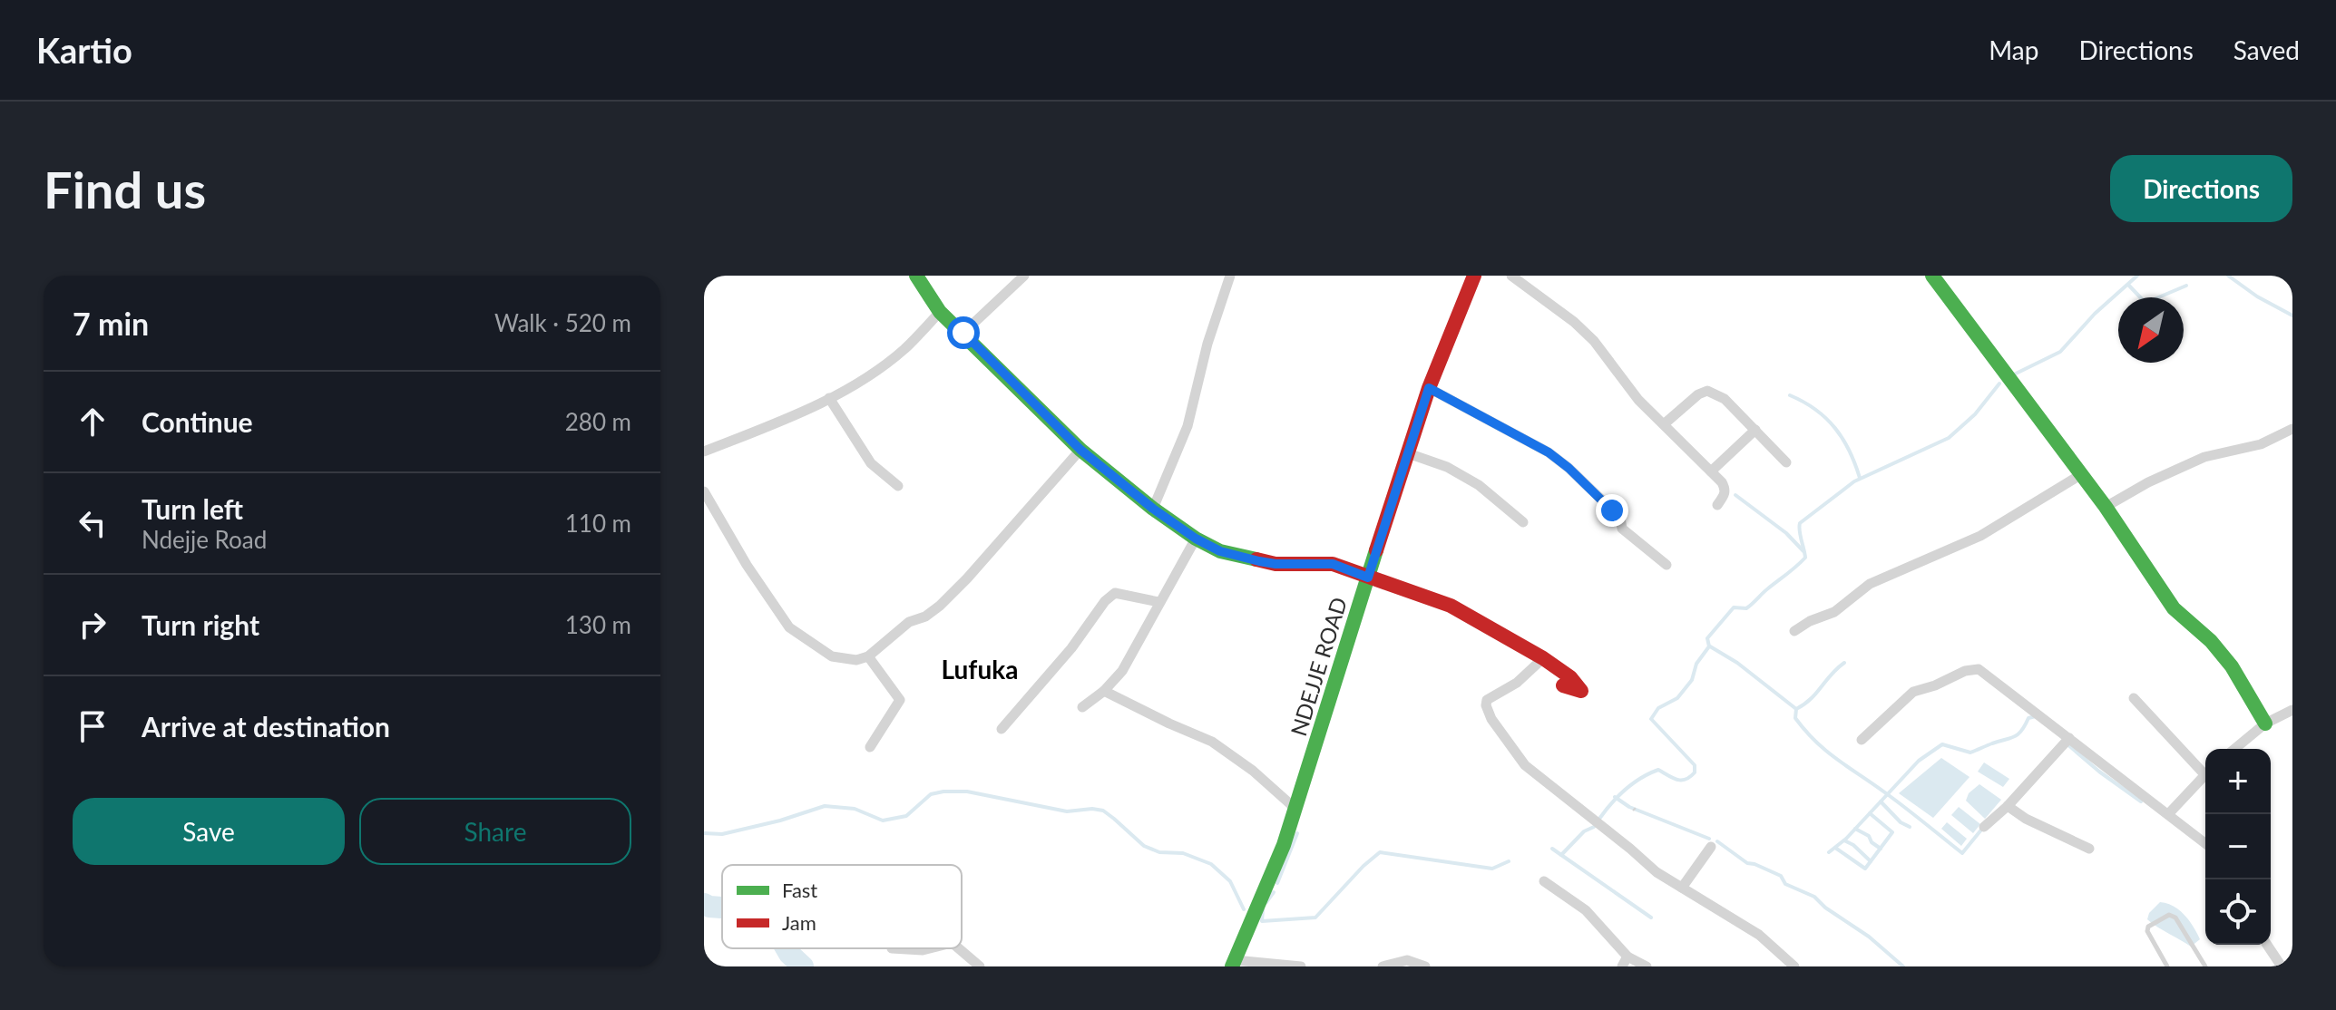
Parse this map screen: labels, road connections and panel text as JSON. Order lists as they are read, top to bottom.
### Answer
{
  "streets": {
    "street": ["NDEJJE ROAD"]
  },
  "districts": ["Lufuka"],
  "legend": ["Fast", "Jam"],
  "north": "bottom left",
  "page": {
    "header": "Kartio",
    "nav": ["Map", "Directions", "Saved"],
    "buttons": [
      "Directions",
      ["Save", "Share"]
    ],
    "title": "Find us",
    "heading": ["7 min", "Walk · 520 m"],
    "list": [
      ["Continue", "280 m"],
      ["Turn left", "Ndejje Road", "110 m"],
      ["Turn right", "130 m"],
      "Arrive at destination"
    ],
    "map_buttons": ["+", "−"]
  }
}
